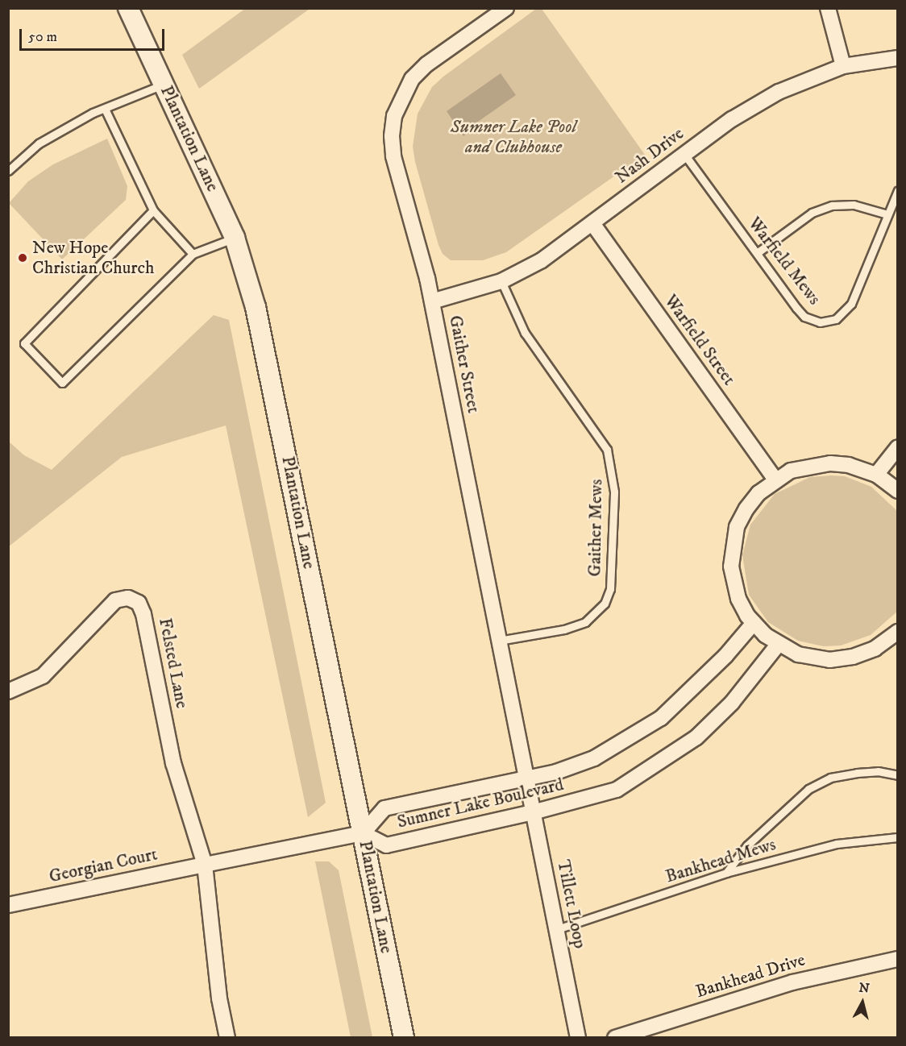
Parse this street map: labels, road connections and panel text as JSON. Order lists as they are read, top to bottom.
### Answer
{
  "streets": {
    "street": [
      "Plantation Lane",
      "Nash Drive",
      "Warfield Street",
      "Gaither Street",
      "Felsted Lane",
      "Sumner Lake Boulevard",
      "Georgian Court",
      "Tillett Loop",
      "Bankhead Drive"
    ],
    "lane": ["Warfield Mews", "Gaither Mews", "Bankhead Mews"]
  },
  "crossings": [
    ["Plantation Lane", "Sumner Lake Boulevard"],
    ["Plantation Lane", "Georgian Court"],
    ["Nash Drive", "Warfield Mews"],
    ["Nash Drive", "Warfield Street"],
    ["Nash Drive", "Gaither Street"],
    ["Nash Drive", "Gaither Mews"],
    ["Gaither Street", "Gaither Mews"],
    ["Gaither Street", "Sumner Lake Boulevard"],
    ["Gaither Street", "Tillett Loop"],
    ["Felsted Lane", "Georgian Court"],
    ["Sumner Lake Boulevard", "Georgian Court"],
    ["Sumner Lake Boulevard", "Tillett Loop"],
    ["Bankhead Mews", "Tillett Loop"]
  ],
  "parks": ["Sumner Lake Pool and Clubhouse"],
  "places": ["New Hope Christian Church"],
  "scale_bar": "50 m",
  "north": "top"
}
